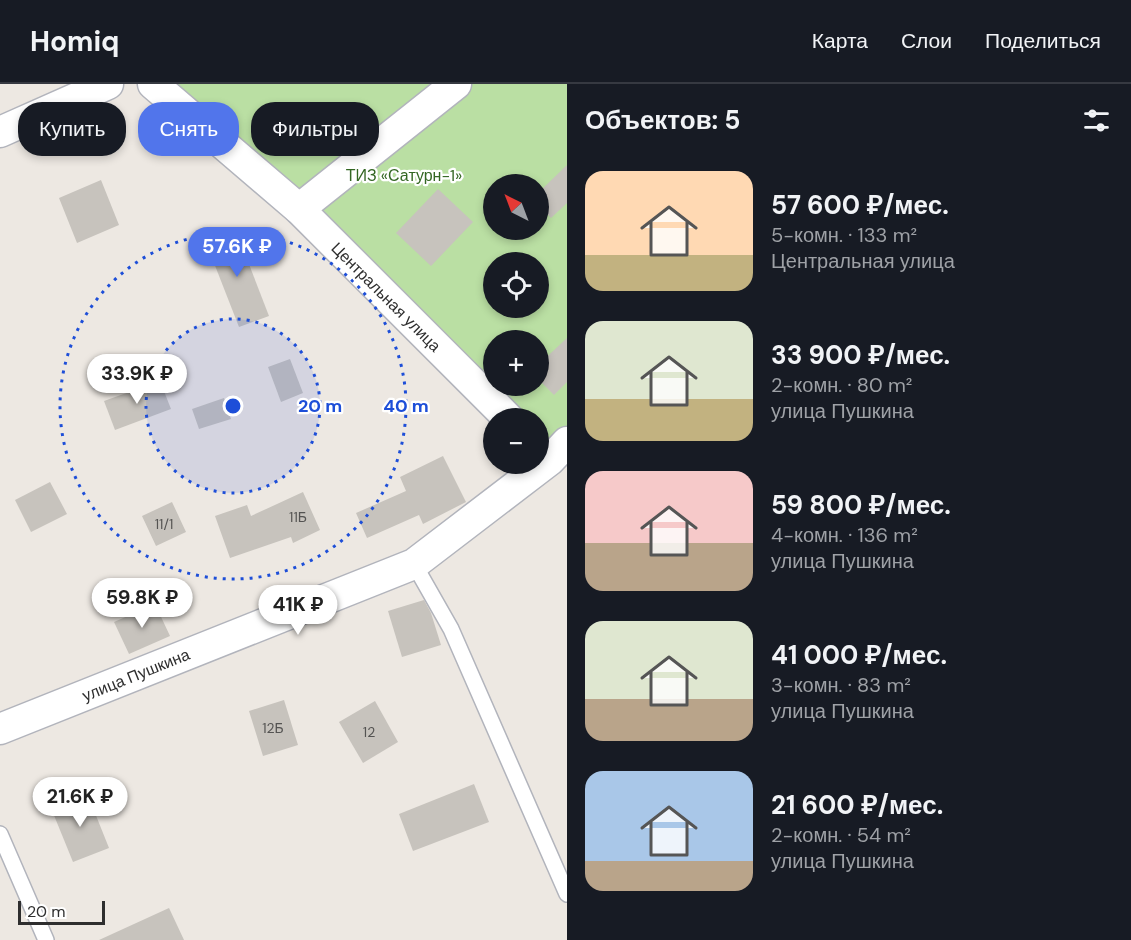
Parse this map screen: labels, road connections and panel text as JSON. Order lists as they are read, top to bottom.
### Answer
{
  "streets": {
    "street": ["Центральная улица", "улица Пушкина"]
  },
  "parks": ["ТИЗ «Сатурн-1»"],
  "house_numbers": [
    "11Б",
    "11/1",
    "12Б",
    "12"
  ],
  "scale_bar": "20 m",
  "north": "top left",
  "page": {
    "header": "Homiq",
    "nav": ["Карта", "Слои", "Поделиться"],
    "heading": "Объектов: 5",
    "chip": ["Купить", "Снять", "Фильтры"],
    "list": [
      {
        "name": "57 600 ₽/мес.",
        "note": "5-комн. · 133 m² · Центральная улица"
      },
      {
        "name": "33 900 ₽/мес.",
        "note": "2-комн. · 80 m² · улица Пушкина"
      },
      {
        "name": "59 800 ₽/мес.",
        "note": "4-комн. · 136 m² · улица Пушкина"
      },
      {
        "name": "41 000 ₽/мес.",
        "note": "3-комн. · 83 m² · улица Пушкина"
      },
      {
        "name": "21 600 ₽/мес.",
        "note": "2-комн. · 54 m² · улица Пушкина"
      }
    ],
    "map_buttons": ["+", "−"],
    "price": [
      "57.6K ₽",
      "33.9K ₽",
      "59.8K ₽",
      "41K ₽",
      "21.6K ₽"
    ],
    "scale": "20 m"
  },
  "rings": ["20 m", "40 m"]
}
